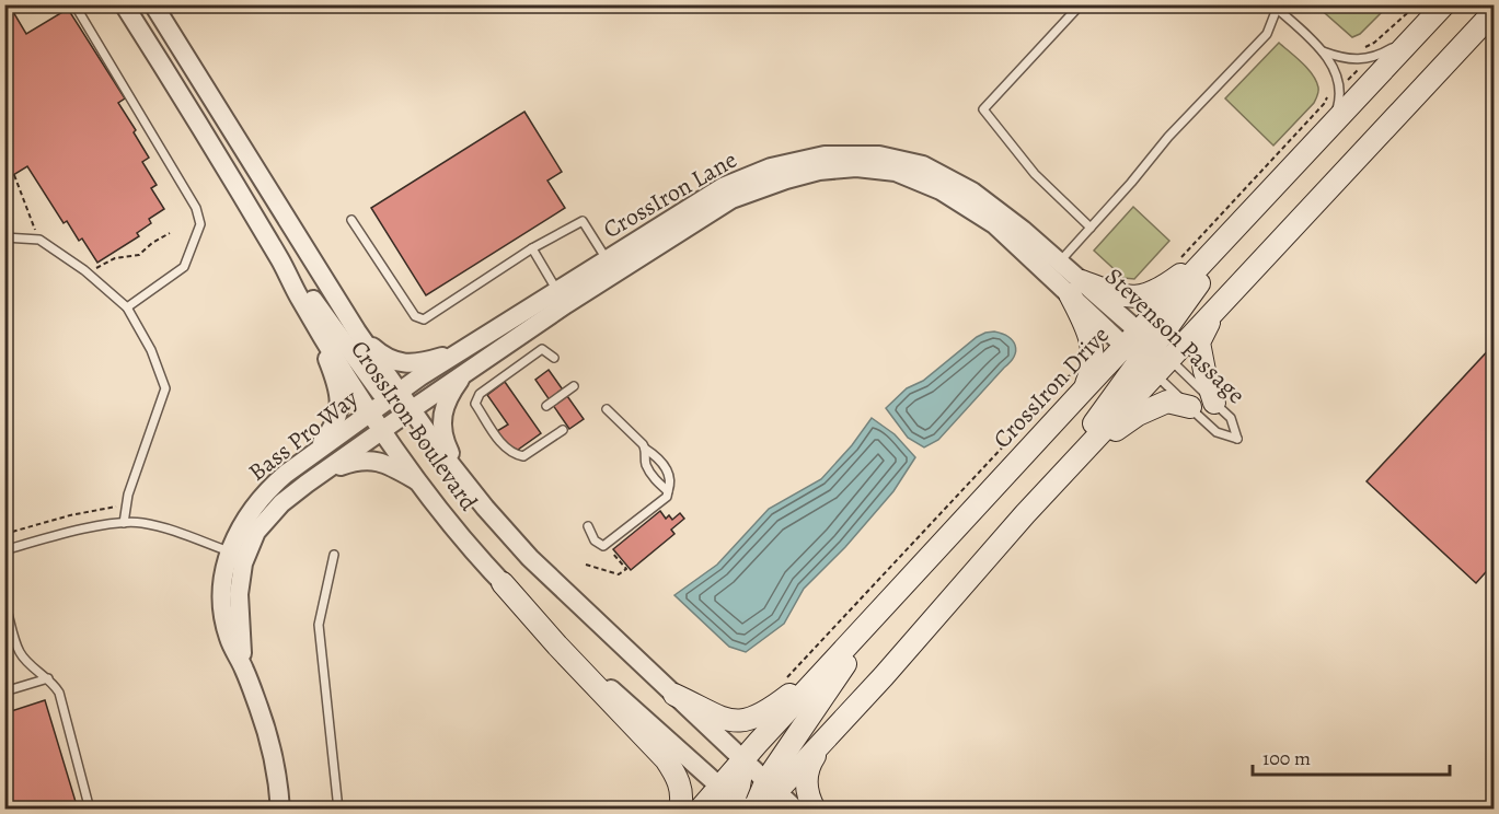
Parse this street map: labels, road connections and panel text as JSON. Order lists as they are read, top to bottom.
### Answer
{
  "streets": {
    "main road": ["CrossIron Drive"],
    "street": [
      "CrossIron Lane",
      "Stevenson Passage",
      "CrossIron Boulevard",
      "Bass Pro Way"
    ]
  },
  "crossings": [
    ["CrossIron Lane", "Stevenson Passage"],
    ["CrossIron Lane", "CrossIron Boulevard"],
    ["CrossIron Lane", "Bass Pro Way"],
    ["Stevenson Passage", "CrossIron Drive"],
    ["CrossIron Drive", "CrossIron Boulevard"],
    ["CrossIron Boulevard", "Bass Pro Way"]
  ],
  "scale_bar": "100 m"
}
